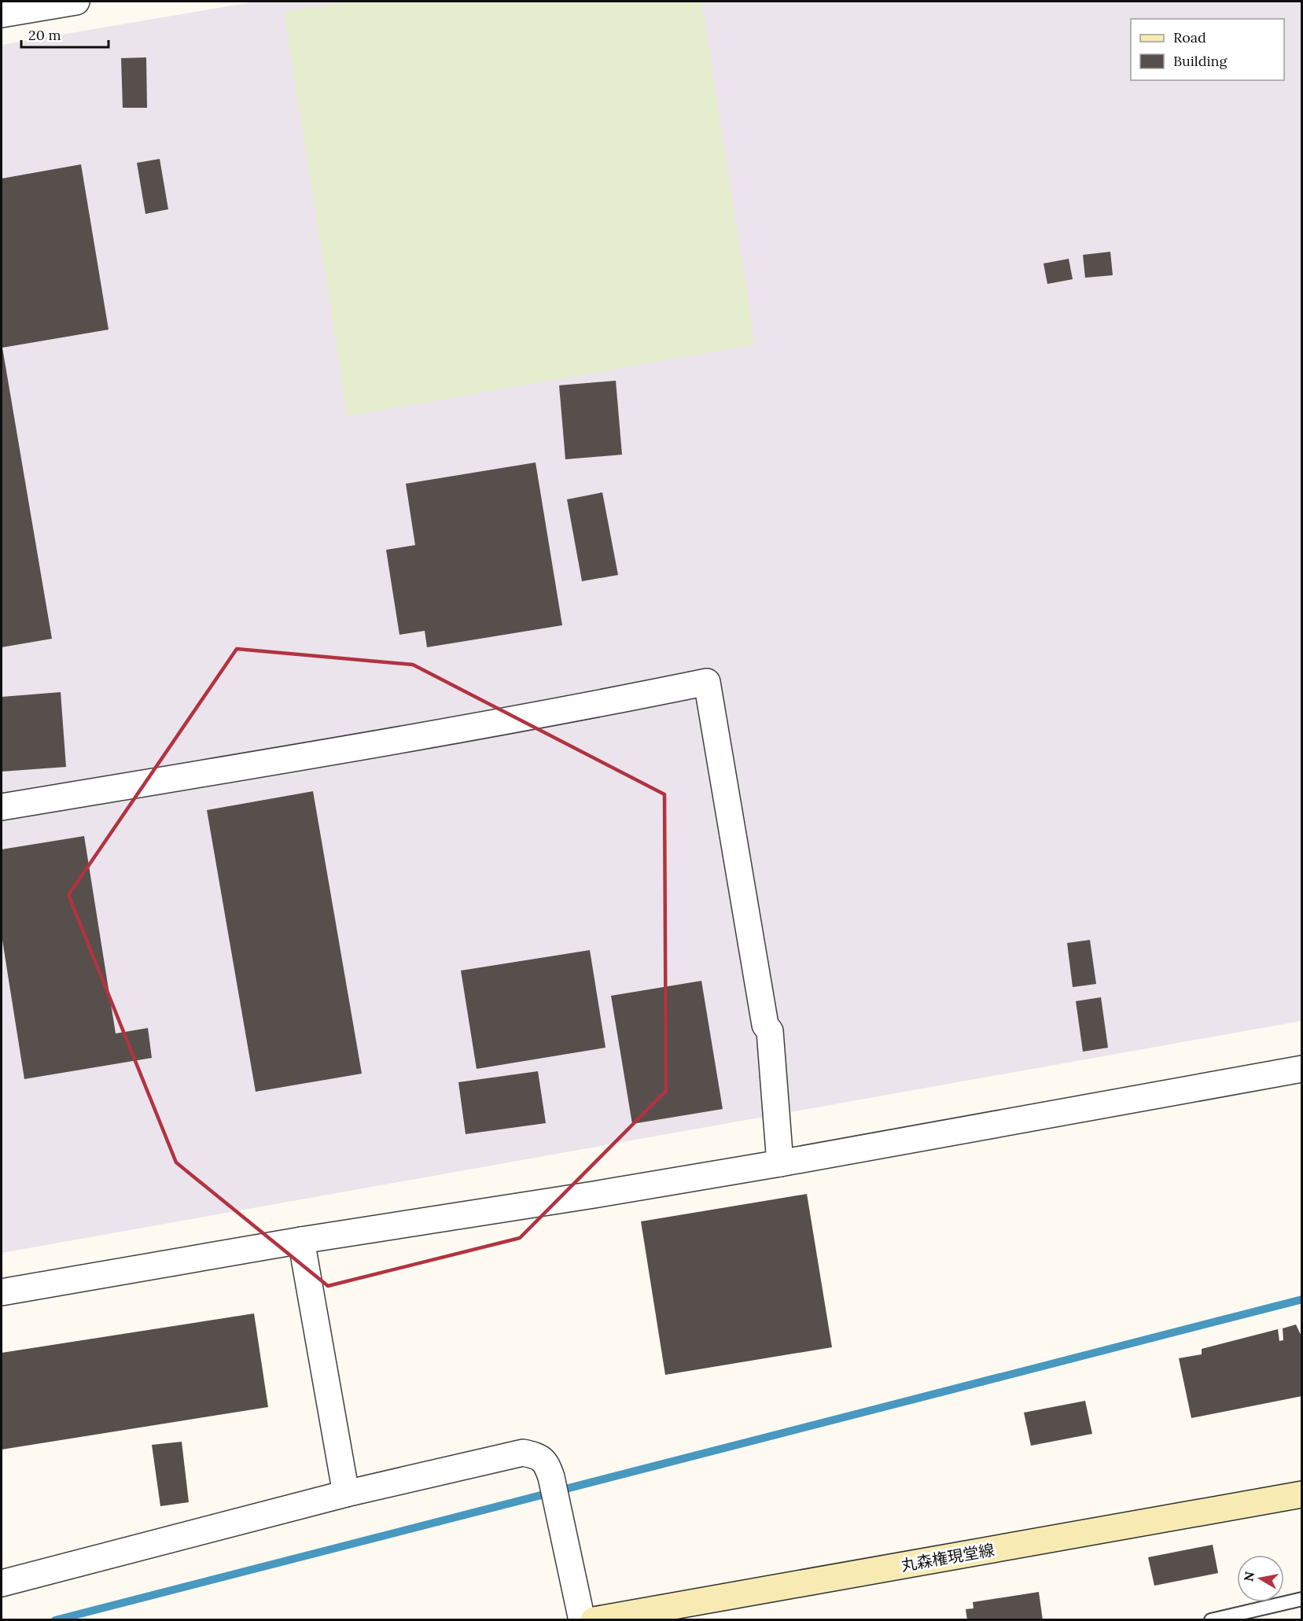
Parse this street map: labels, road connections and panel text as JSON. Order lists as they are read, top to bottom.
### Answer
{
  "streets": {
    "main road": ["丸森権現堂線"]
  },
  "legend": ["Road", "Building"],
  "scale_bar": "20 m",
  "north": "left"
}
